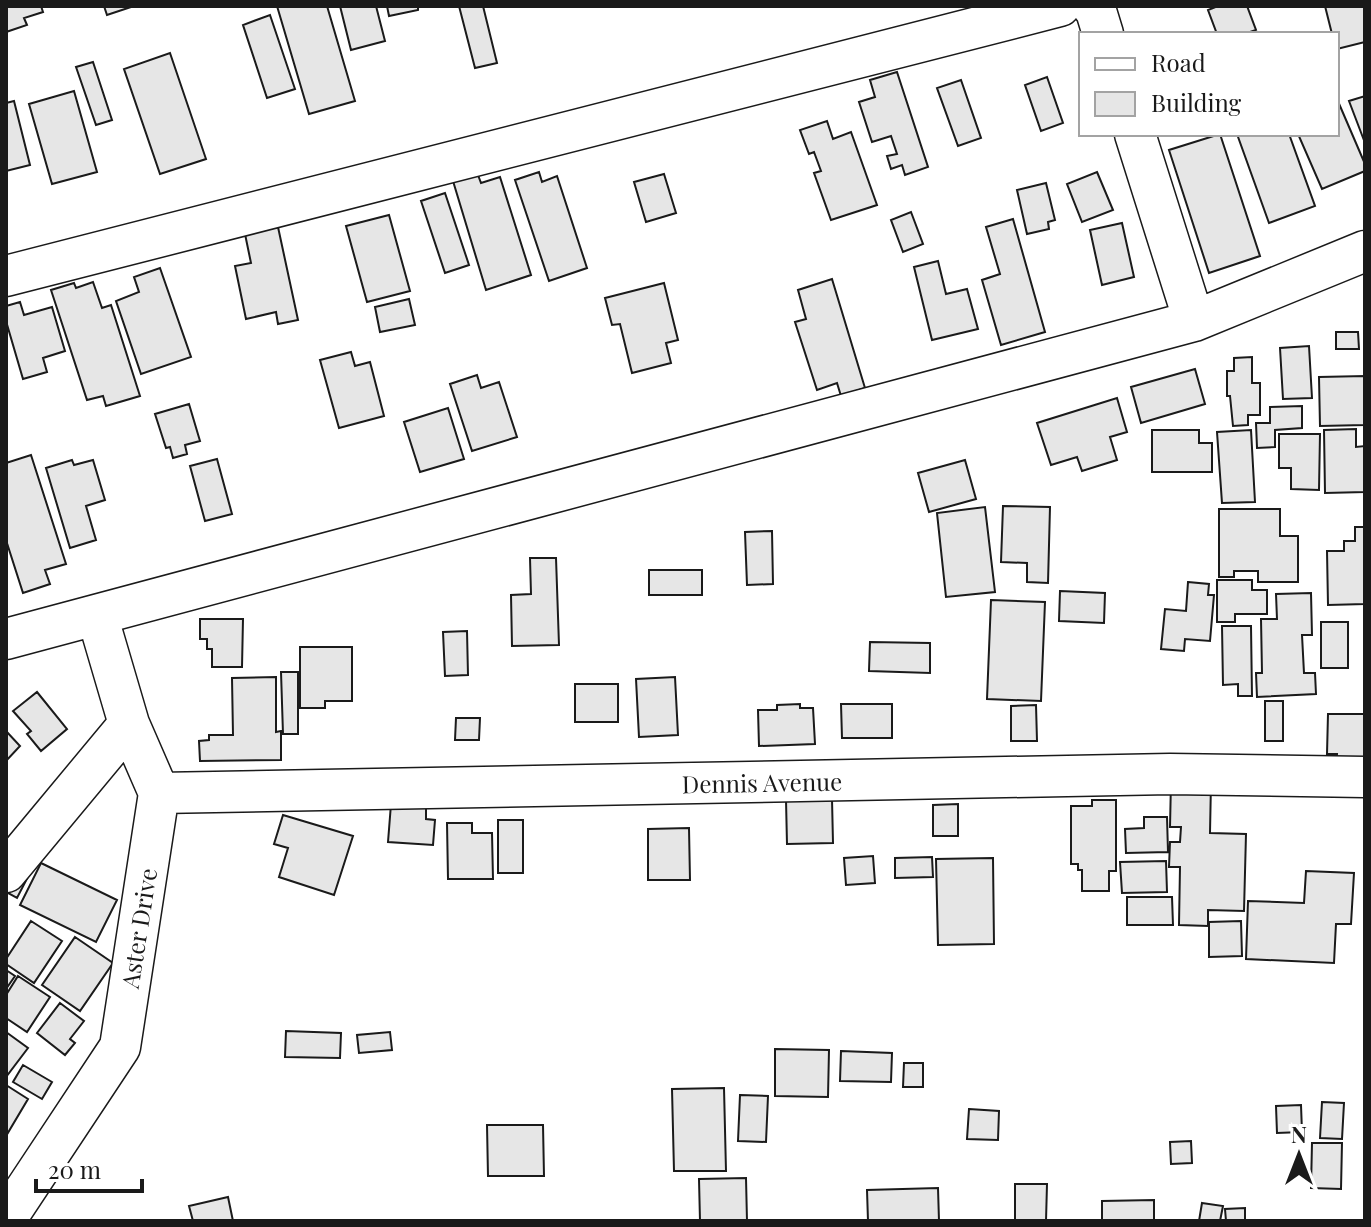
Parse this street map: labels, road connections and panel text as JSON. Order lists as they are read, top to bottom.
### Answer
{
  "streets": {
    "street": ["Dennis Avenue", "Aster Drive"]
  },
  "crossings": [
    ["Dennis Avenue", "Aster Drive"]
  ],
  "legend": ["Road", "Building"],
  "scale_bar": "20 m",
  "north": "top"
}
